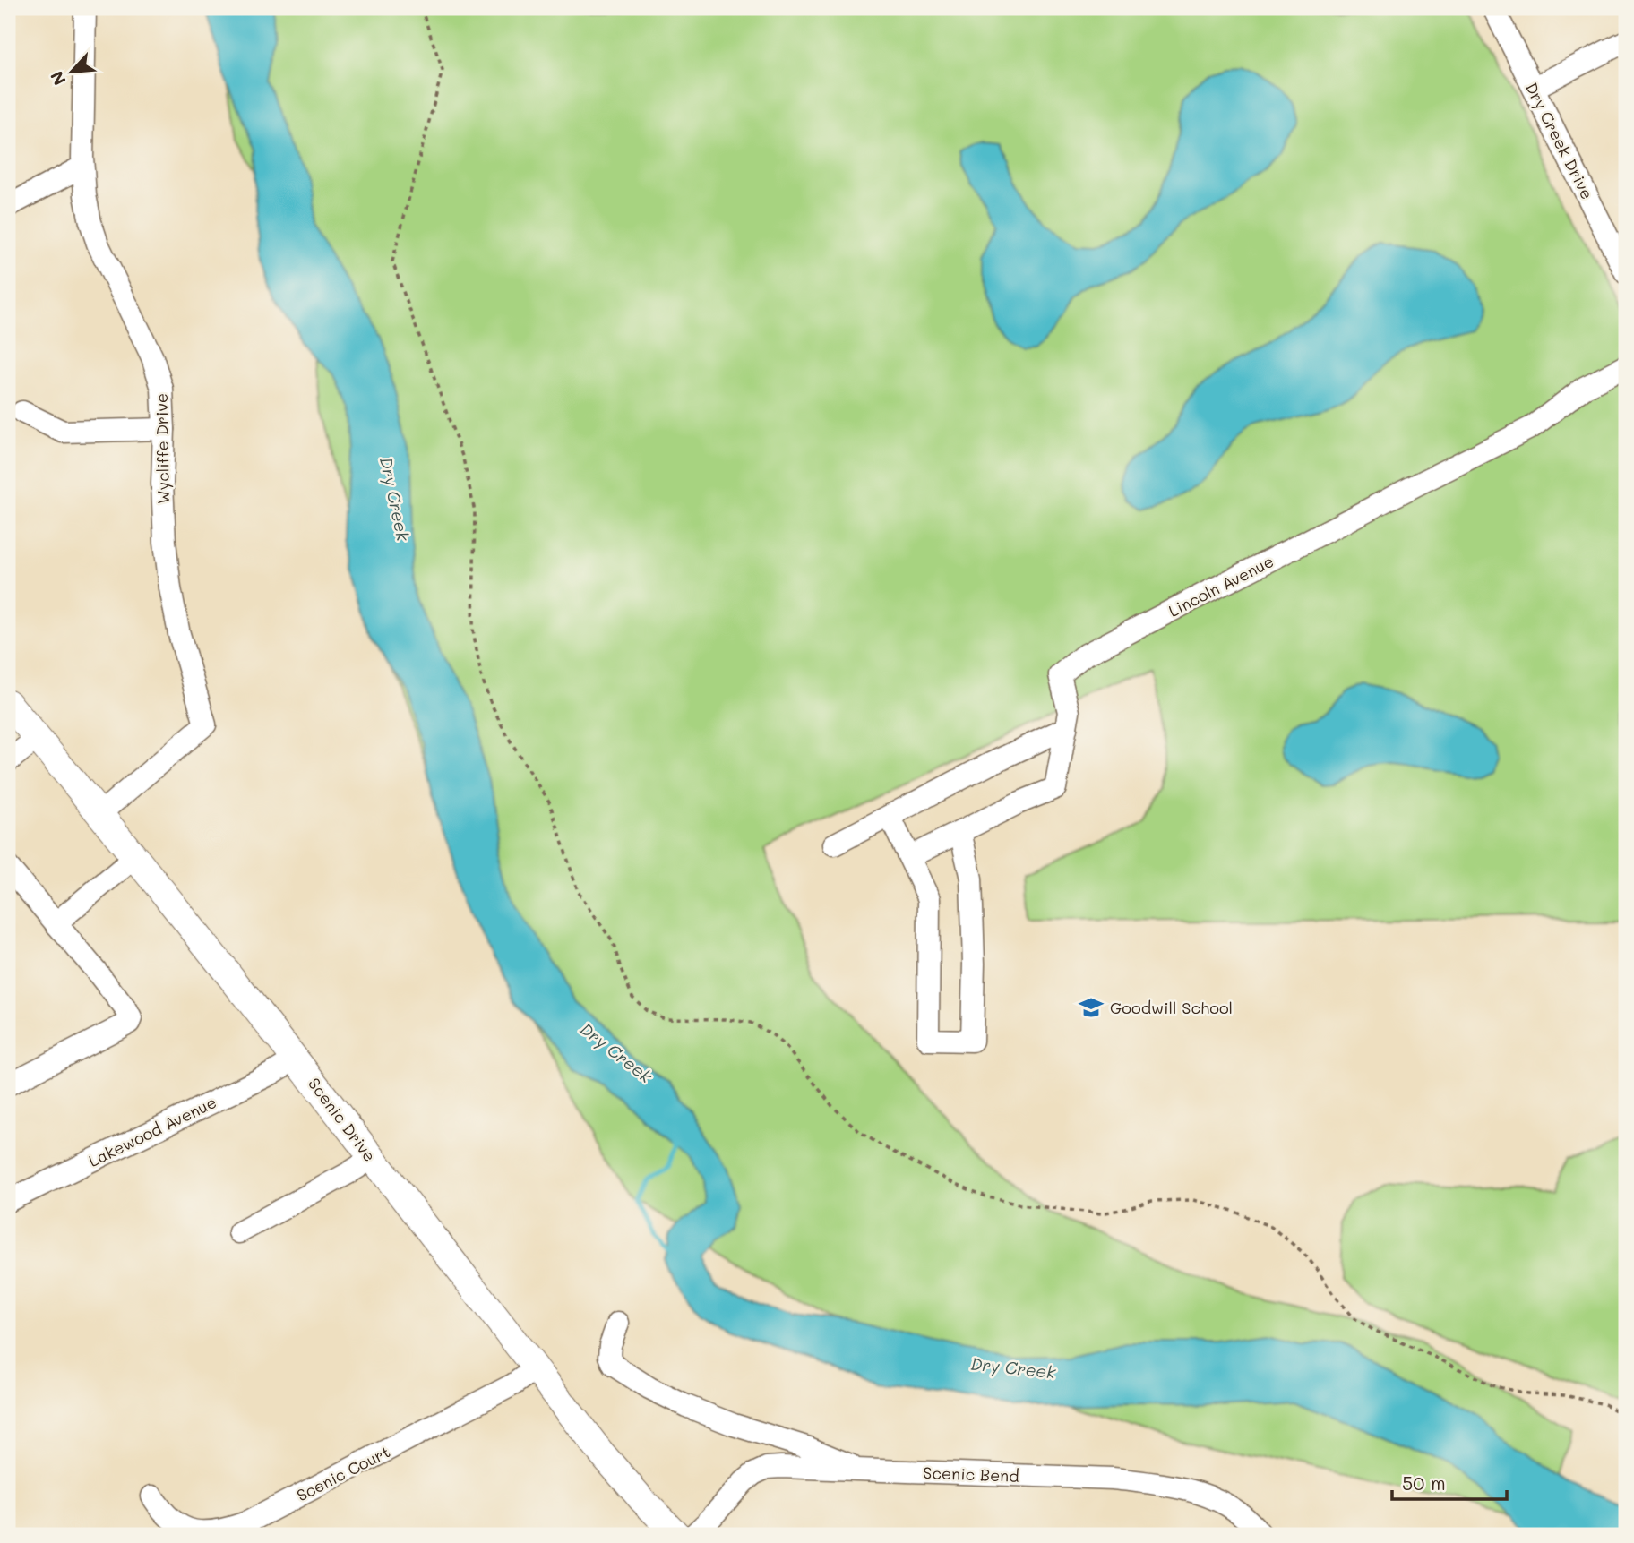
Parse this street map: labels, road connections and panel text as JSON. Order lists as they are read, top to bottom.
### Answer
{
  "streets": {
    "main road": ["Scenic Drive"],
    "street": [
      "Dry Creek Drive",
      "Wycliffe Drive",
      "Lincoln Avenue",
      "Lakewood Avenue",
      "Scenic Court",
      "Scenic Bend"
    ]
  },
  "crossings": [
    ["Wycliffe Drive", "Scenic Drive"],
    ["Scenic Drive", "Lakewood Avenue"],
    ["Scenic Drive", "Scenic Court"]
  ],
  "water": ["Dry Creek"],
  "places": {
    "school or university": ["Goodwill School"]
  },
  "scale_bar": "50 m",
  "north": "bottom left"
}
